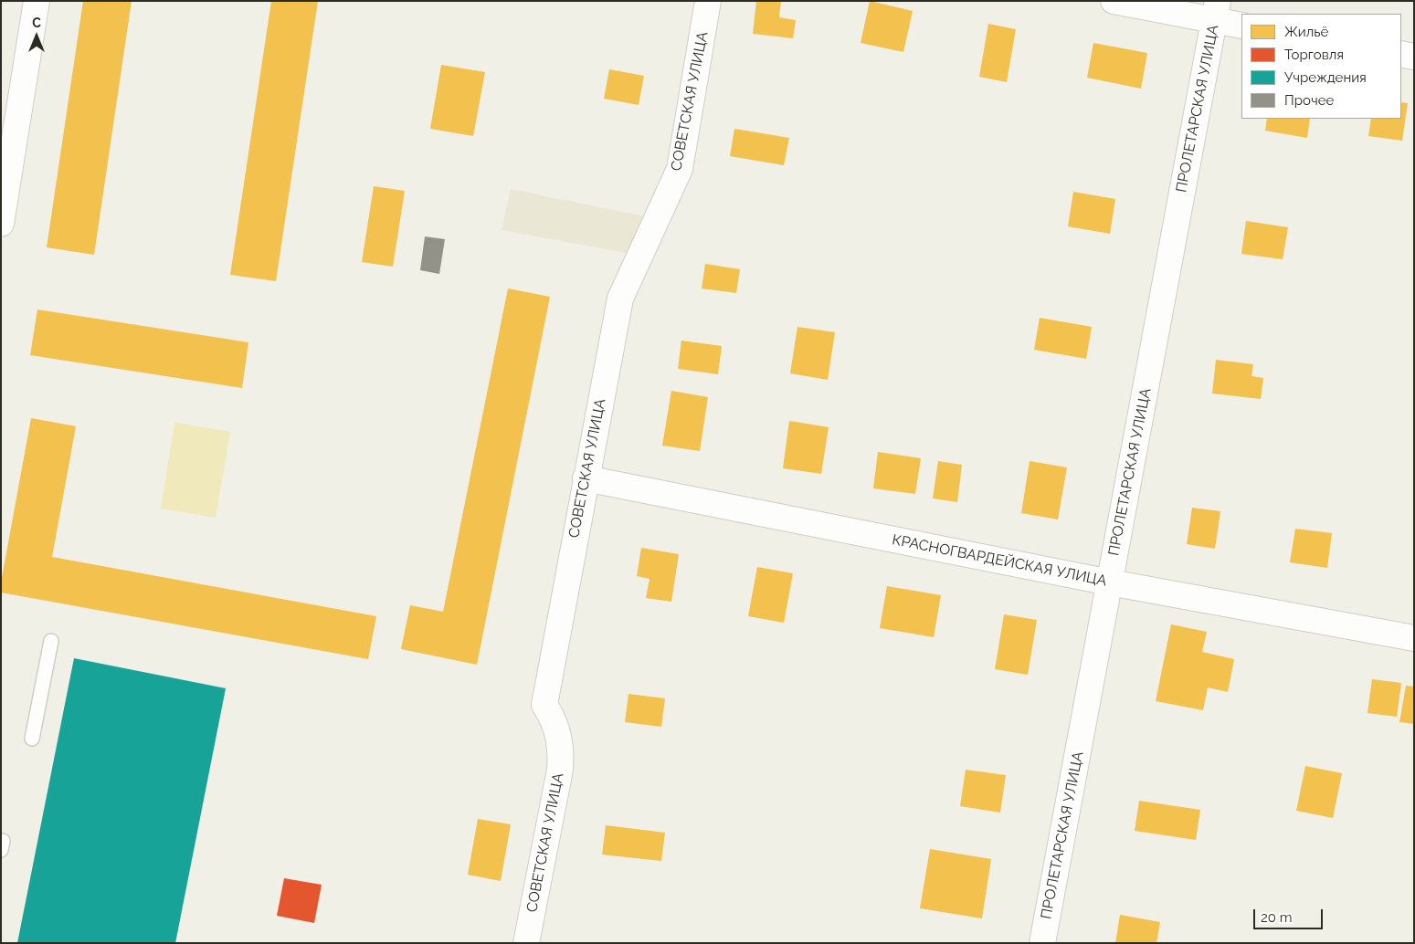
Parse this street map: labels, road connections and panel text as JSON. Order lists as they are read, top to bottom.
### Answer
{
  "streets": {
    "street": ["СОВЕТСКАЯ УЛИЦА", "ПРОЛЕТАРСКАЯ УЛИЦА", "КРАСНОГВАРДЕЙСКАЯ УЛИЦА"]
  },
  "crossings": [
    ["СОВЕТСКАЯ УЛИЦА", "КРАСНОГВАРДЕЙСКАЯ УЛИЦА"],
    ["ПРОЛЕТАРСКАЯ УЛИЦА", "КРАСНОГВАРДЕЙСКАЯ УЛИЦА"]
  ],
  "legend": [
    "Жильё",
    "Торговля",
    "Учреждения",
    "Прочее"
  ],
  "scale_bar": "20 m",
  "north": "top"
}
